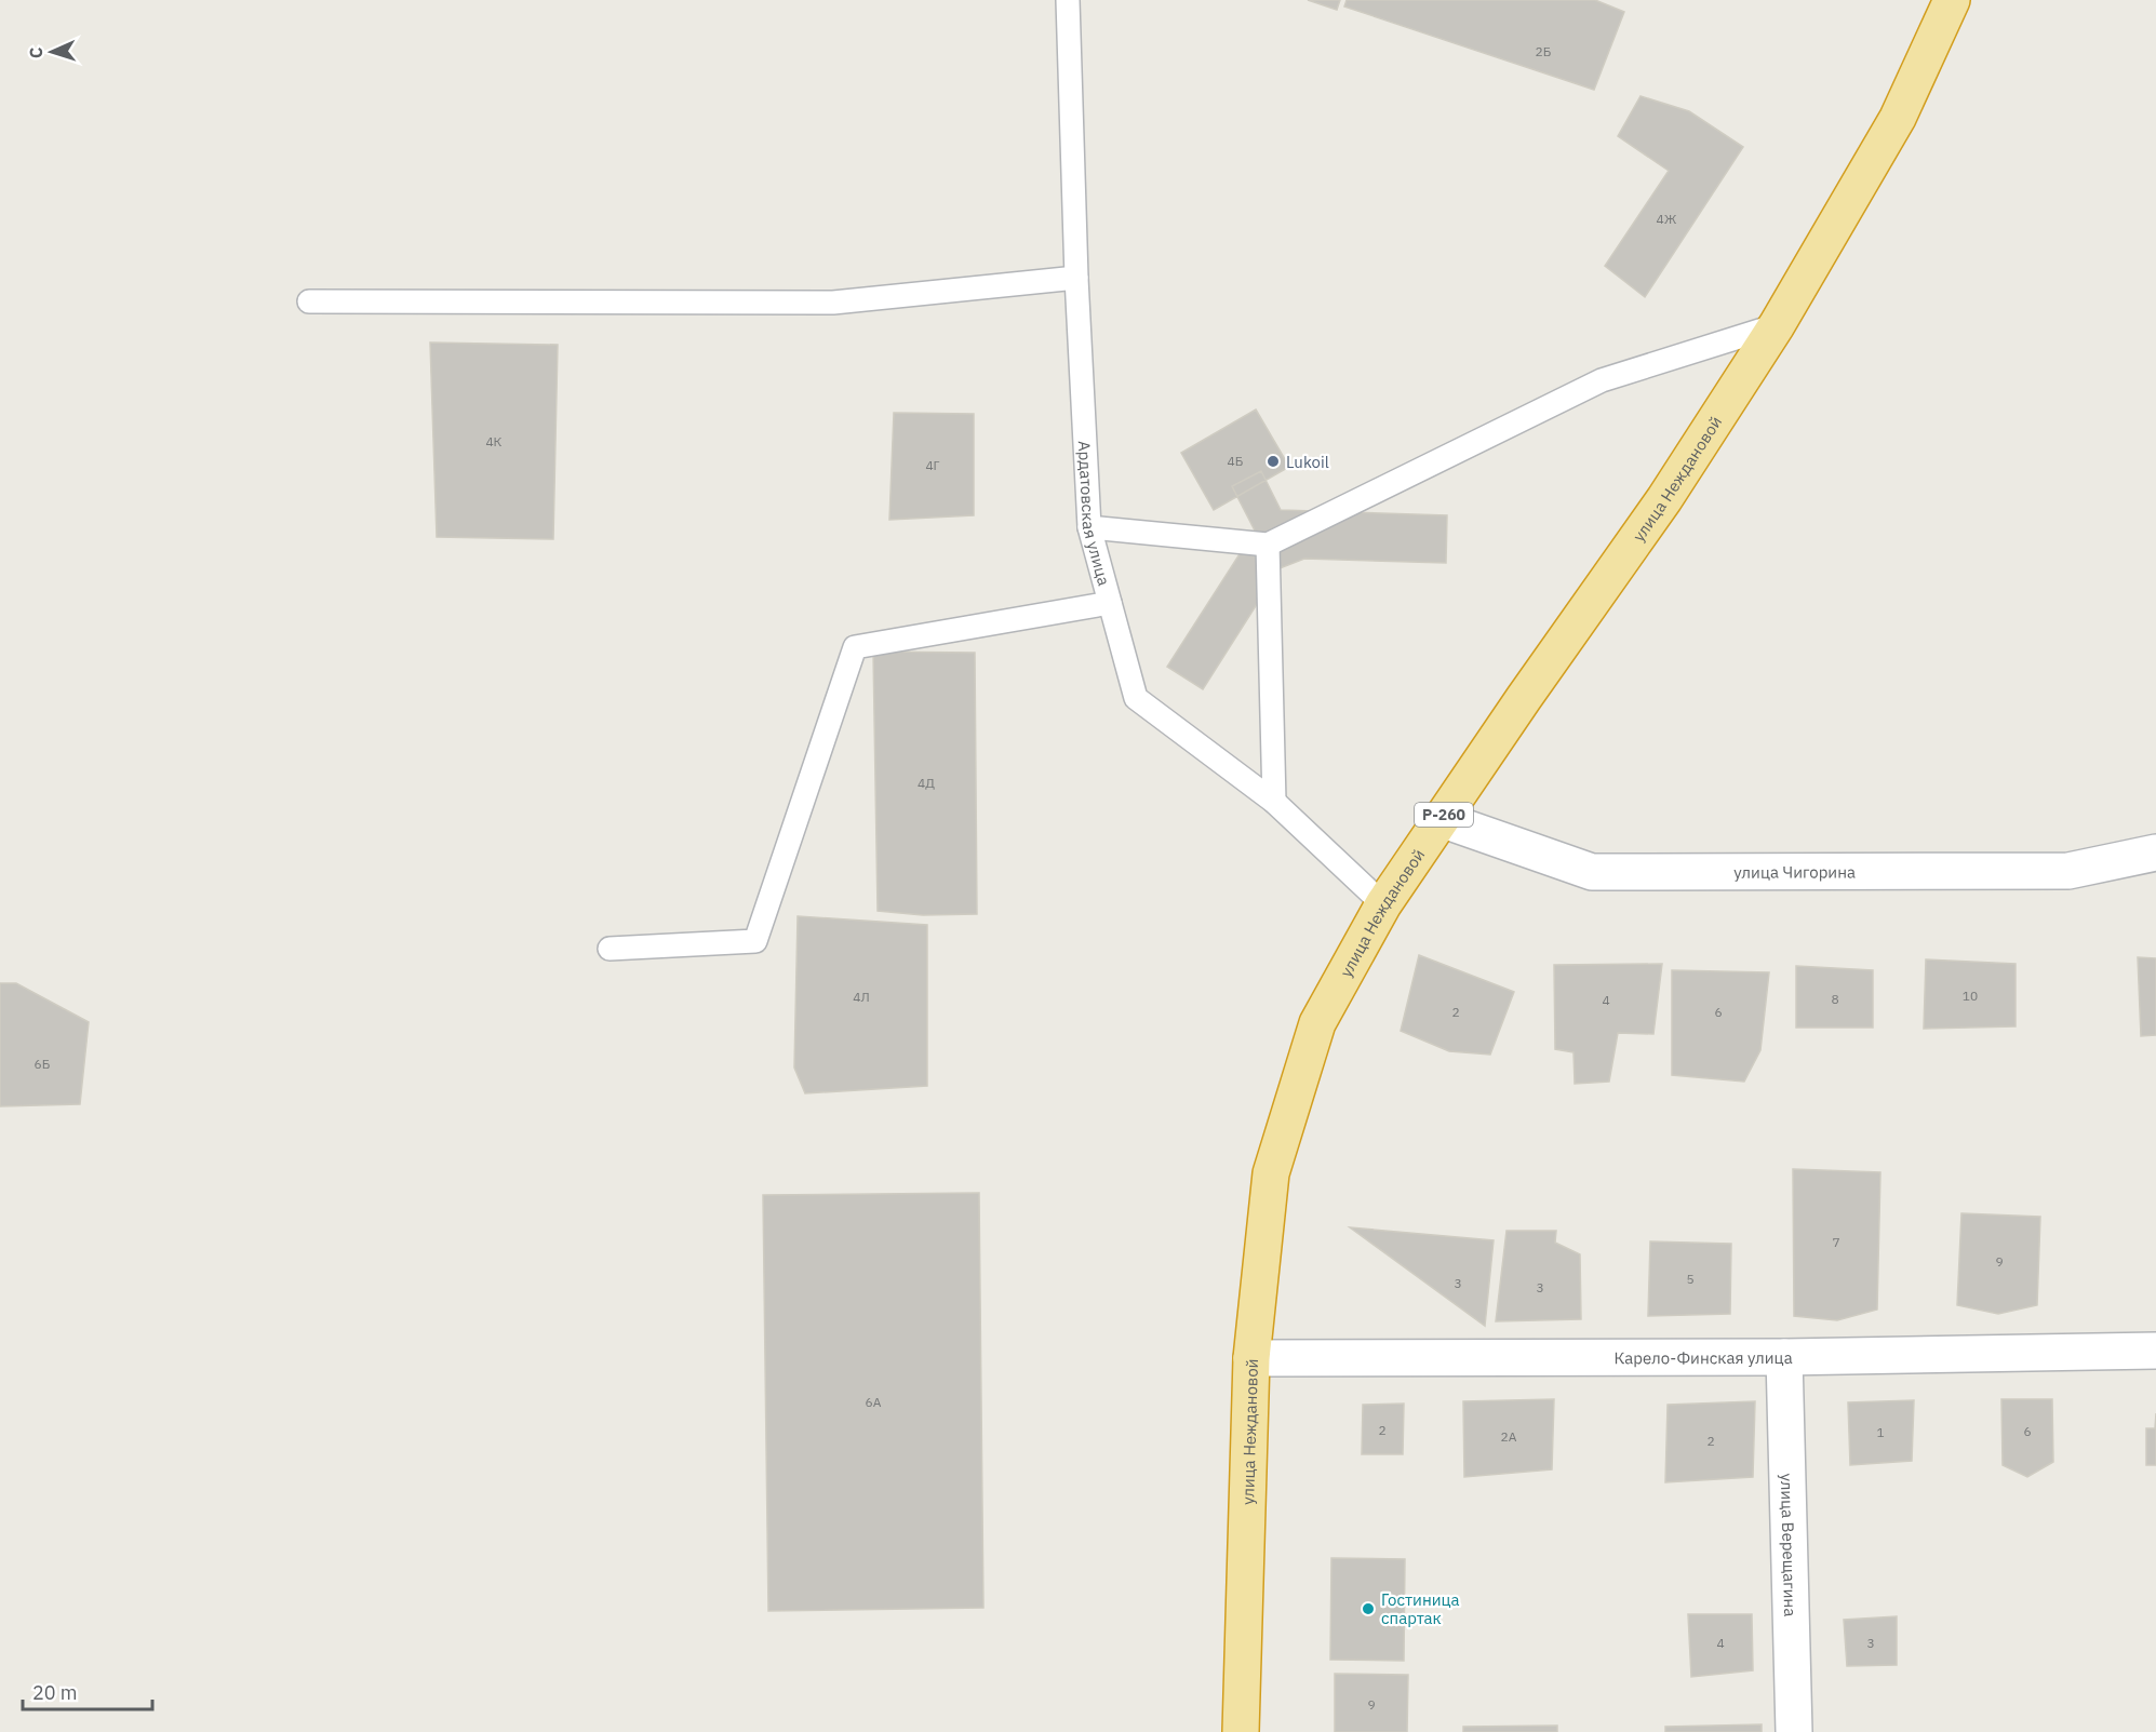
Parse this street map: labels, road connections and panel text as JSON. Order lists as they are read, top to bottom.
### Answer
{
  "streets": {
    "highway": ["улица Неждановой", "Р-260"],
    "street": ["улица Чигорина", "Карело-Финская улица", "улица Верещагина"],
    "lane": ["Ардатовская улица"]
  },
  "crossings": [
    ["улица Неждановой", "Ардатовская улица"],
    ["улица Неждановой", "улица Чигорина"],
    ["улица Неждановой", "Карело-Финская улица"],
    ["Карело-Финская улица", "улица Верещагина"]
  ],
  "places": ["Lukoil", "Гостиница спартак"],
  "house_numbers": [
    "2Б",
    "4Ж",
    "4К",
    "4Б",
    "4Г",
    "4Д",
    "10",
    "4Л",
    "8",
    "4",
    "2",
    "6",
    "6Б",
    "7",
    "9",
    "5",
    "3",
    "3",
    "6А",
    "2",
    "6",
    "1",
    "2А",
    "2",
    "4",
    "3",
    "9"
  ],
  "scale_bar": "20 m",
  "north": "left"
}
